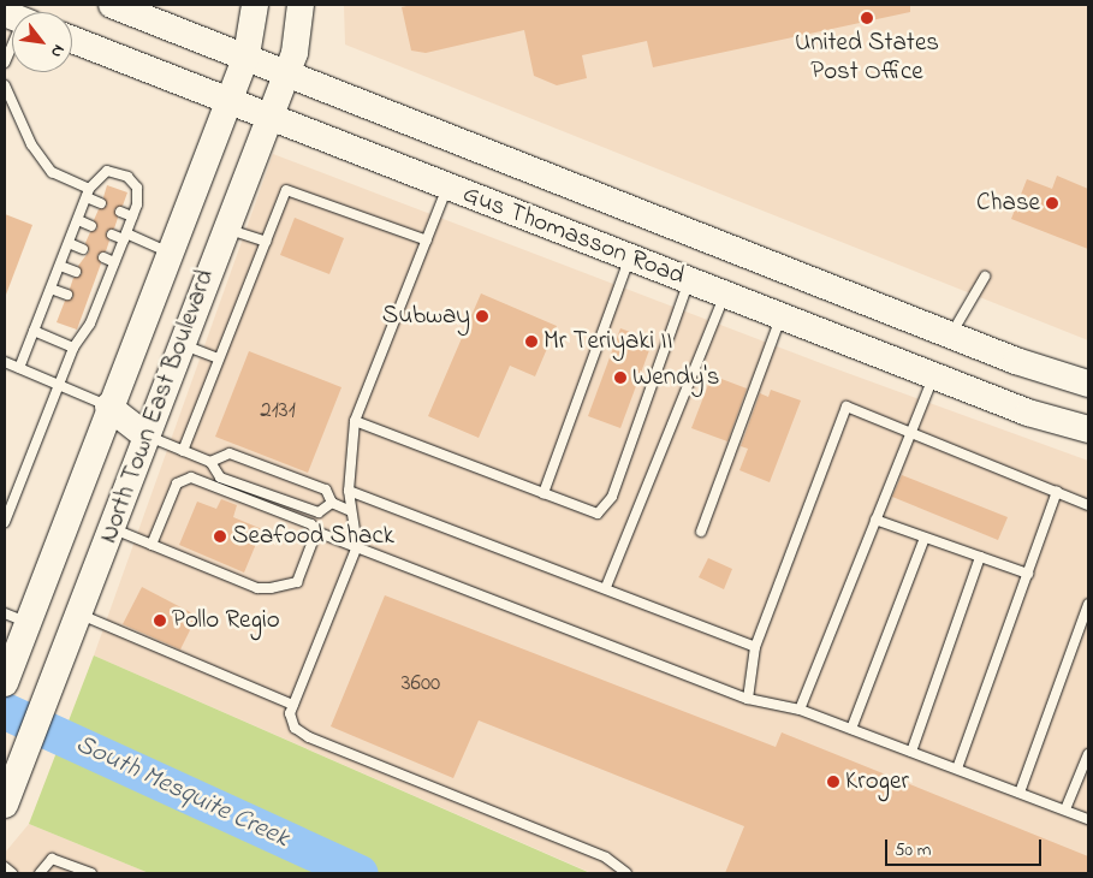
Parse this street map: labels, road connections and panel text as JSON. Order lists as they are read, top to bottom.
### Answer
{
  "streets": {
    "main road": ["Gus Thomasson Road", "North Town East Boulevard"]
  },
  "crossings": [
    ["Gus Thomasson Road", "North Town East Boulevard"]
  ],
  "water": ["South Mesquite Creek"],
  "places": [
    "United States Post Office",
    "Chase",
    "Subway",
    "Mr Teriyaki II",
    "Wendy's",
    "Seafood Shack",
    "Pollo Regio",
    "Kroger"
  ],
  "house_numbers": ["2131", "3600"],
  "scale_bar": "50 m",
  "north": "bottom right"
}
